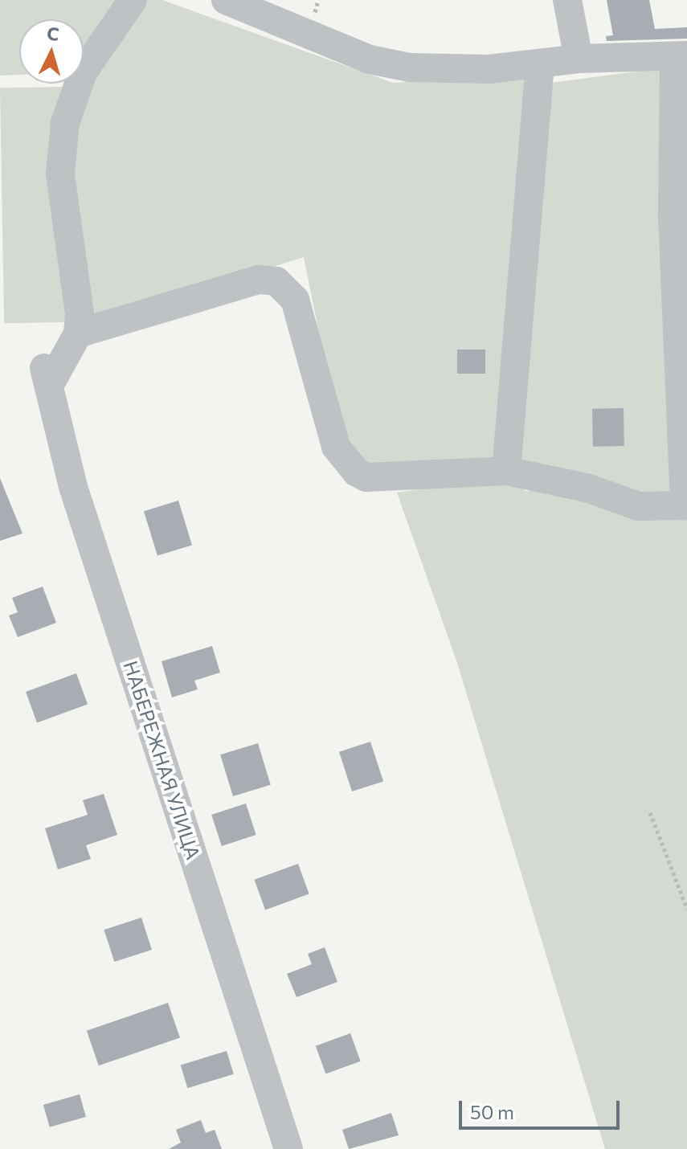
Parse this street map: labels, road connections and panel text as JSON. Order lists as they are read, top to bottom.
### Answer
{
  "streets": {
    "street": ["НАБЕРЕЖНАЯ УЛИЦА"]
  },
  "scale_bar": "50 m",
  "north": "top"
}
